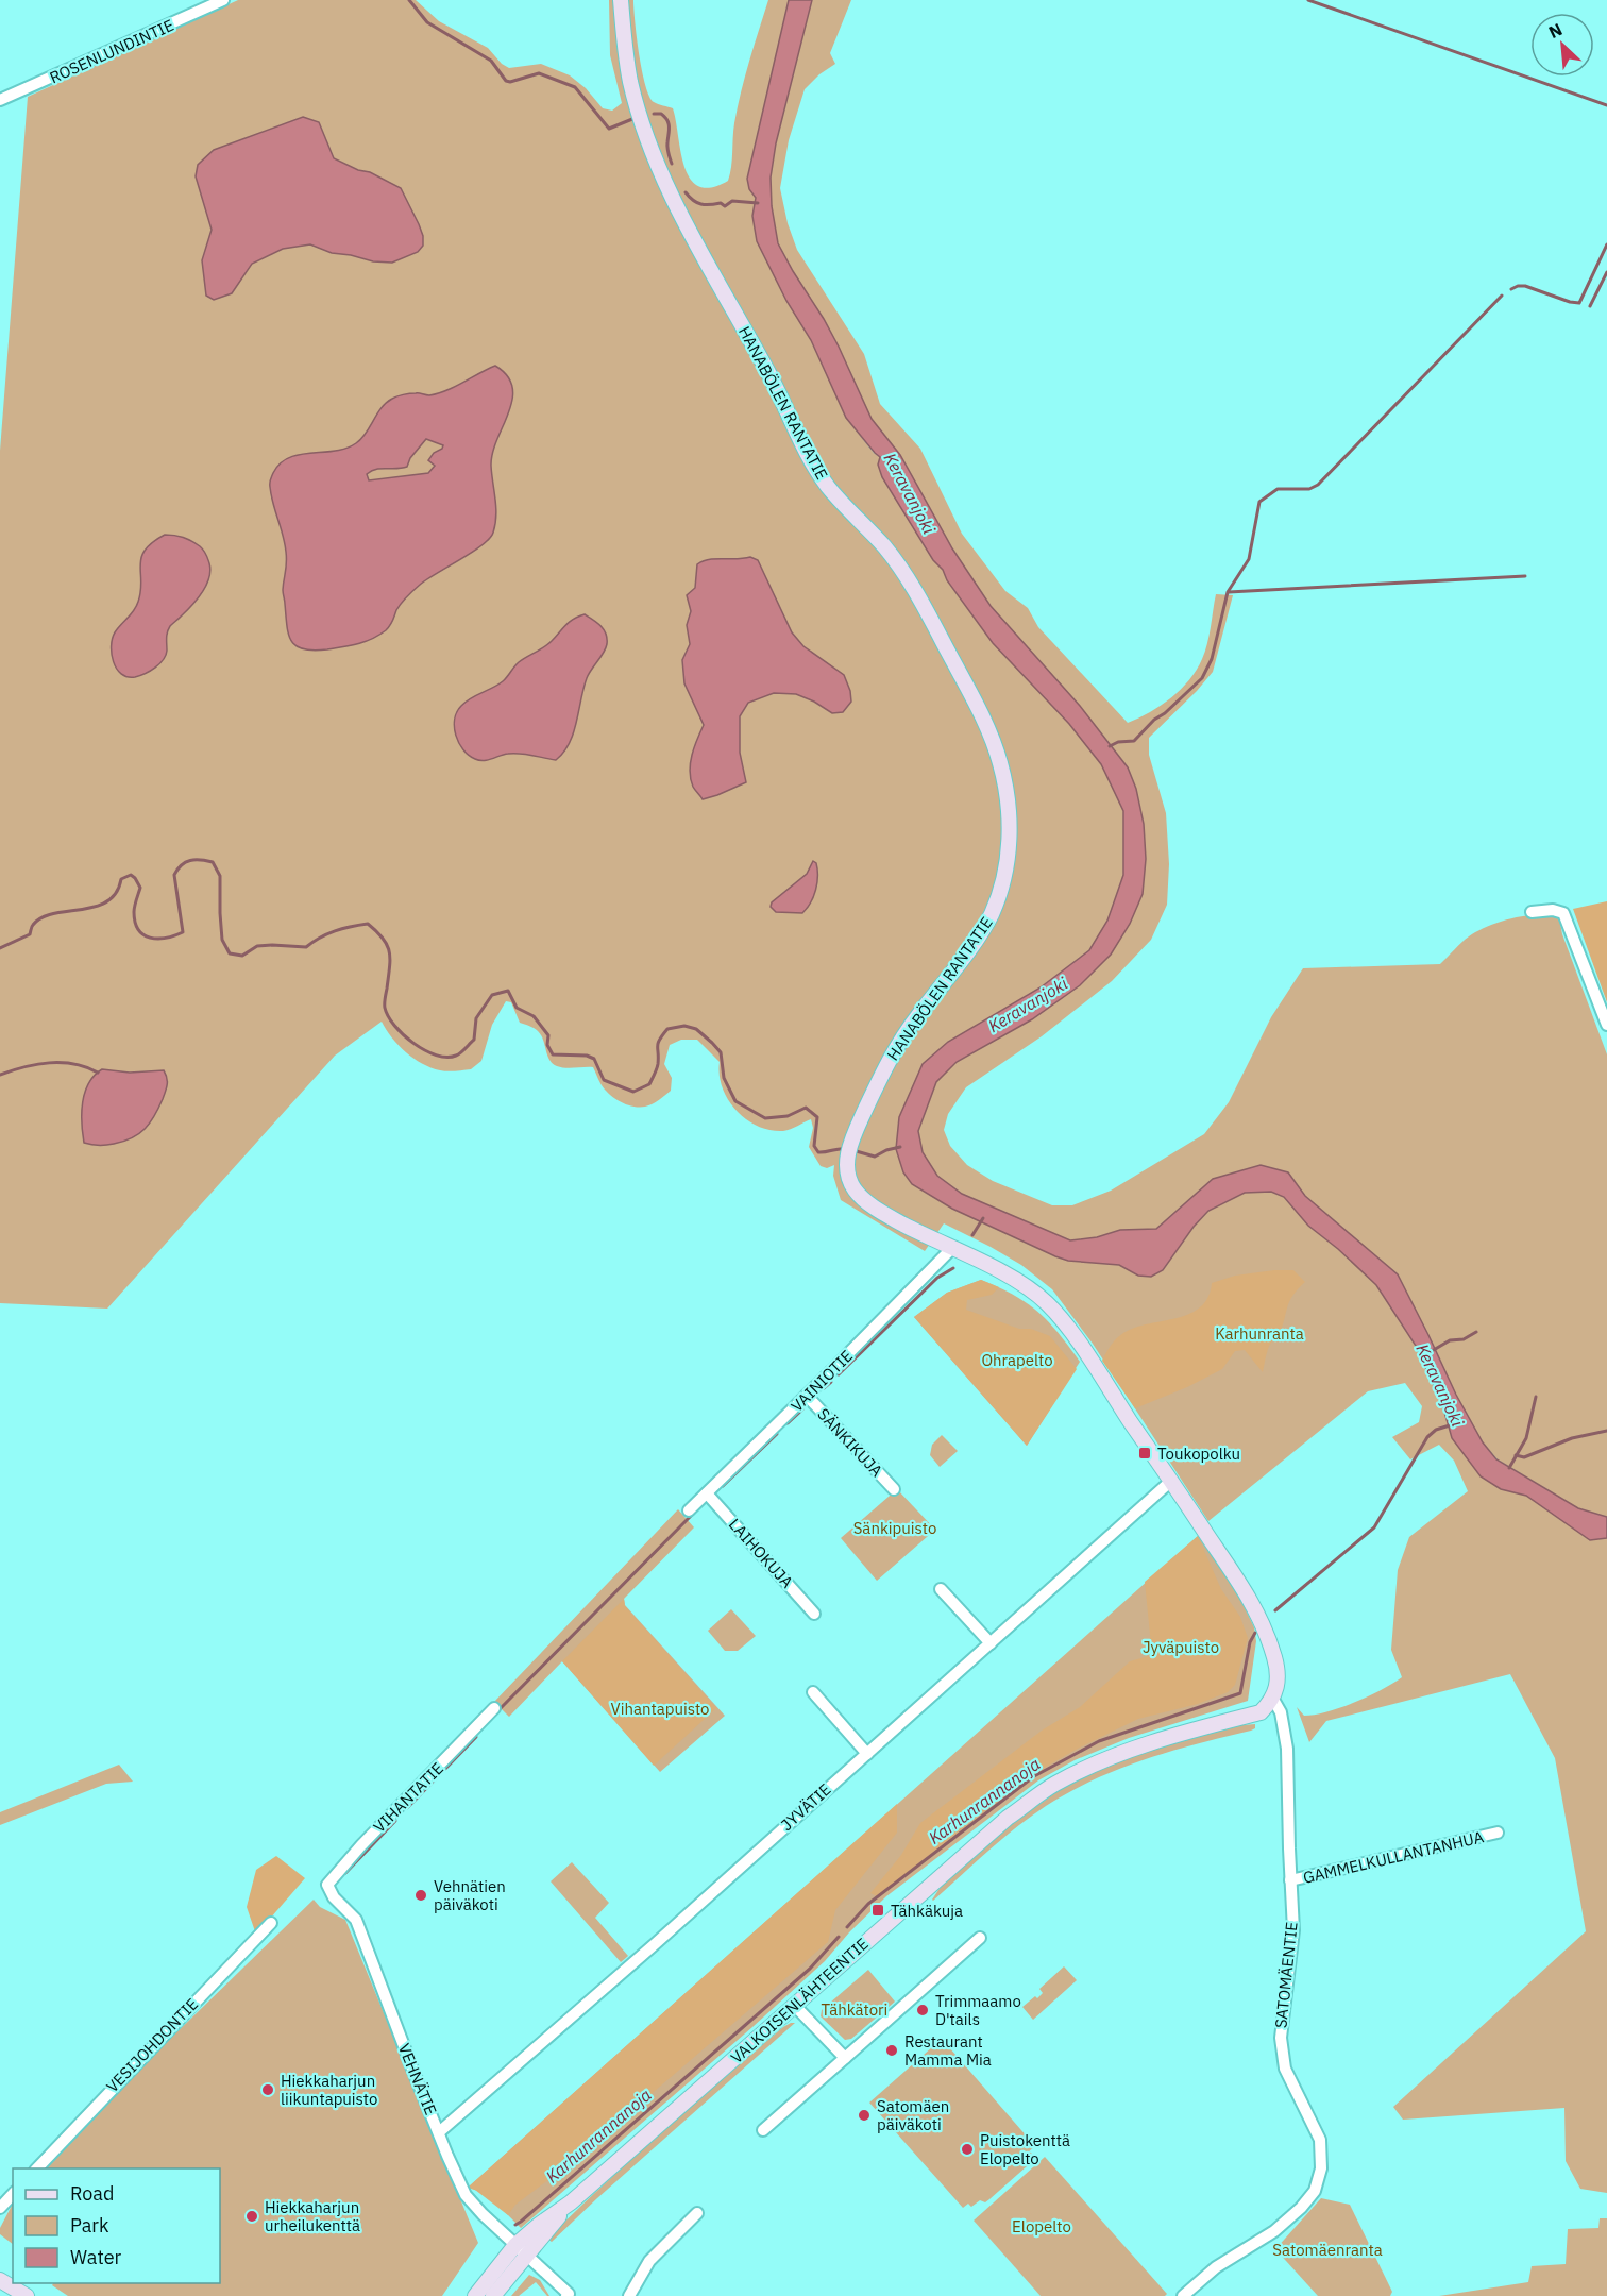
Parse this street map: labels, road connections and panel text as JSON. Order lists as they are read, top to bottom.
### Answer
{
  "streets": {
    "street": [
      "ROSENLUNDINTIE",
      "HANABÖLEN RANTATIE",
      "VAINIOTIE",
      "SÄNKIKUJA",
      "LAIHOKUJA",
      "VIHANTATIE",
      "JYVÄTIE",
      "GAMMELKULLANTANHUA",
      "SATOMÄENTIE",
      "VALKOISENLÄHTEENTIE",
      "VESIJOHDONTIE",
      "VEHNÄTIE"
    ]
  },
  "crossings": [
    ["HANABÖLEN RANTATIE", "VAINIOTIE"],
    ["HANABÖLEN RANTATIE", "JYVÄTIE"],
    ["HANABÖLEN RANTATIE", "SATOMÄENTIE"],
    ["HANABÖLEN RANTATIE", "VALKOISENLÄHTEENTIE"],
    ["VAINIOTIE", "SÄNKIKUJA"],
    ["VAINIOTIE", "LAIHOKUJA"],
    ["VIHANTATIE", "VEHNÄTIE"],
    ["JYVÄTIE", "VEHNÄTIE"],
    ["GAMMELKULLANTANHUA", "SATOMÄENTIE"],
    ["SATOMÄENTIE", "VALKOISENLÄHTEENTIE"],
    ["VALKOISENLÄHTEENTIE", "VEHNÄTIE"]
  ],
  "water": ["Keravanjoki", "Karhunrannanoja"],
  "parks": [
    "Karhunranta",
    "Ohrapelto",
    "Sänkipuisto",
    "Jyväpuisto",
    "Vihantapuisto",
    "Tähkätori",
    "Elopelto",
    "Satomäenranta"
  ],
  "places": {
    "transit": ["Toukopolku", "Tähkäkuja"],
    "other": [
      "Vehnätien päiväkoti",
      "Trimmaamo D'tails",
      "Restaurant Mamma Mia",
      "Hiekkaharjun liikuntapuisto",
      "Satomäen päiväkoti",
      "Puistokenttä Elopelto",
      "Hiekkaharjun urheilukenttä"
    ]
  },
  "legend": ["Road", "Park", "Water"],
  "north": "top left"
}
